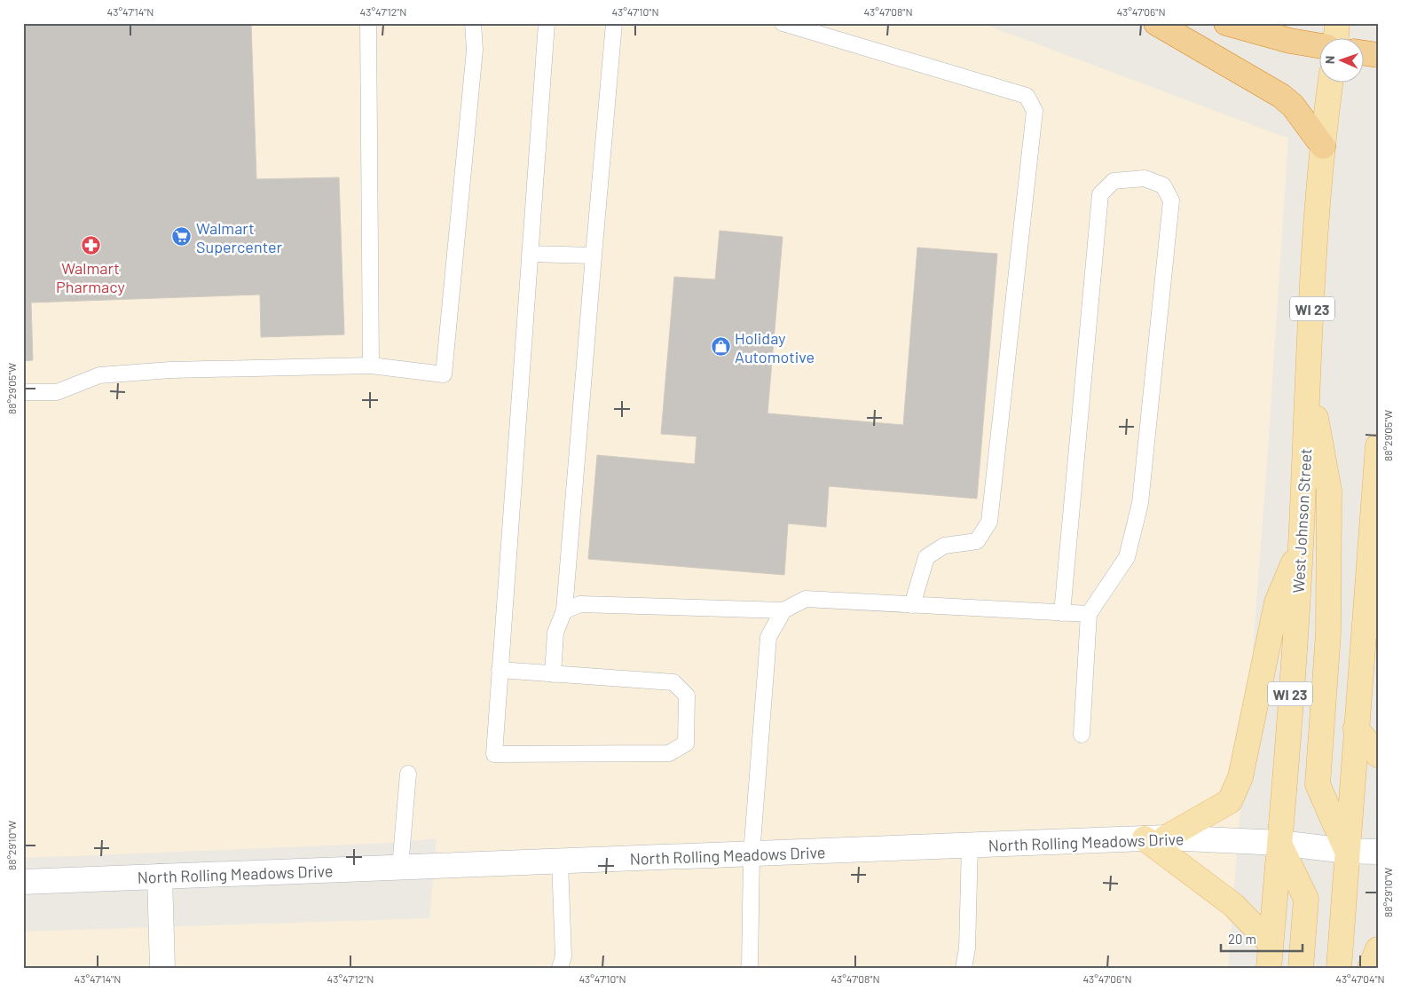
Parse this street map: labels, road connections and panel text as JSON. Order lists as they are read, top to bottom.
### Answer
{
  "streets": {
    "main road": ["WI 23", "West Johnson Street", "North Rolling Meadows Drive"]
  },
  "crossings": [
    ["West Johnson Street", "North Rolling Meadows Drive"]
  ],
  "places": {
    "supermarket": ["Walmart Supercenter"],
    "pharmacy": ["Walmart Pharmacy"],
    "shop": ["Holiday Automotive"]
  },
  "scale_bar": "20 m",
  "north": "left",
  "coordinates": [
    "43°47'14\"N",
    "43°47'12\"N",
    "43°47'10\"N",
    "43°47'08\"N",
    "43°47'06\"N",
    "88°29'05\"W",
    "88°29'10\"W",
    "43°47'04\"N"
  ]
}
